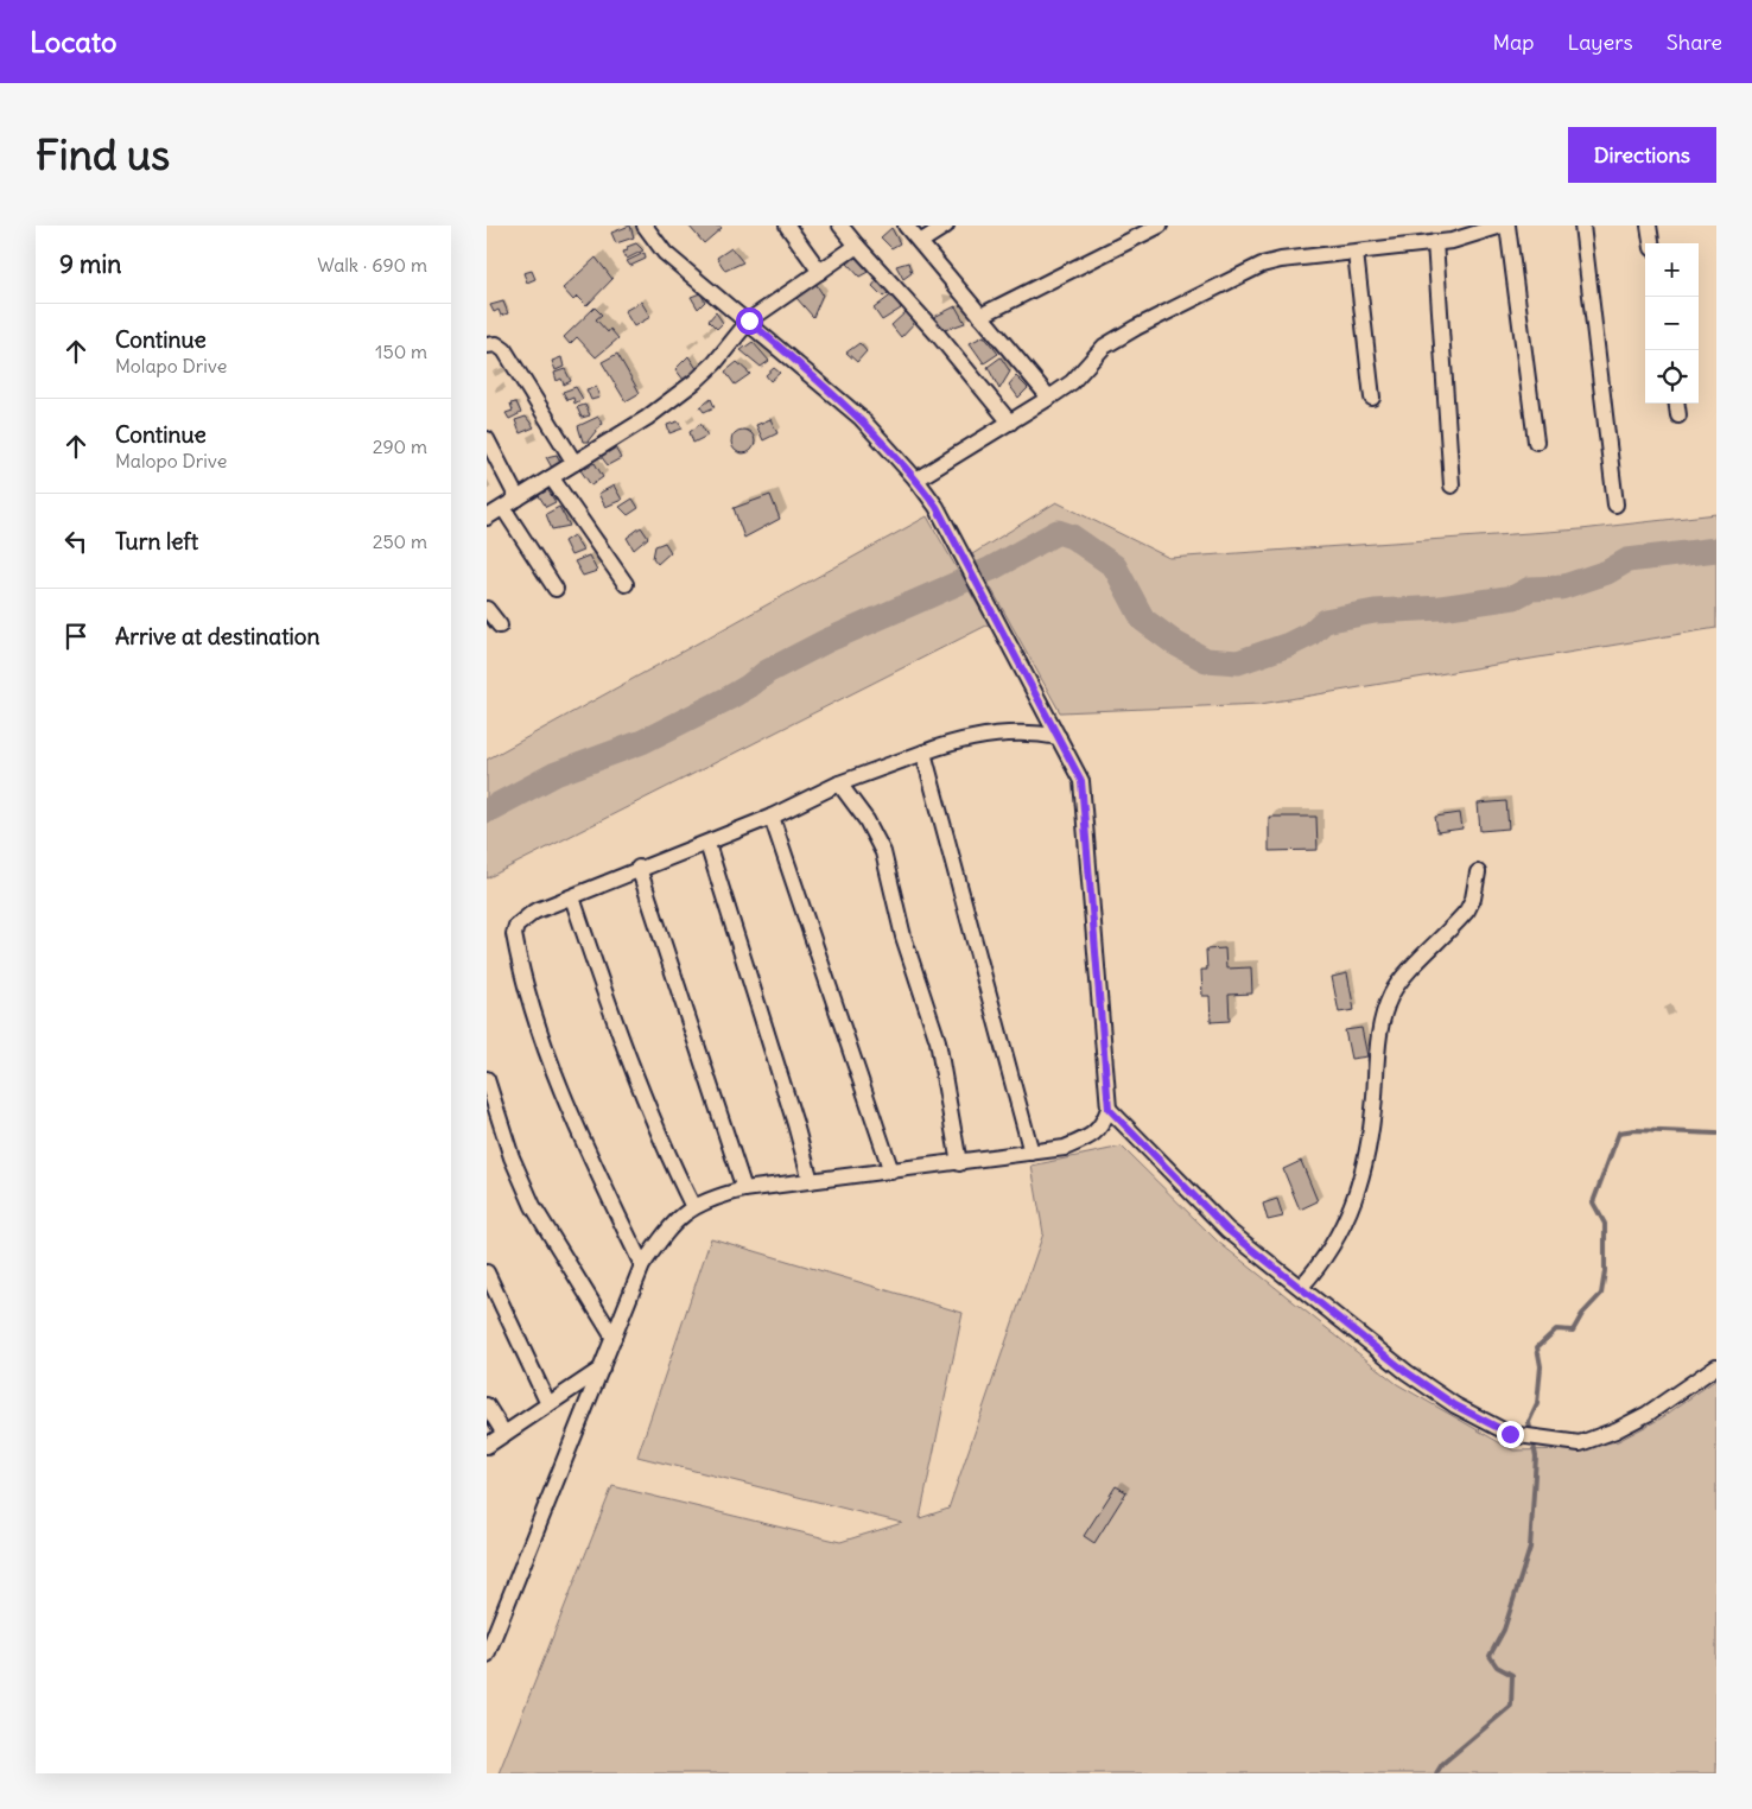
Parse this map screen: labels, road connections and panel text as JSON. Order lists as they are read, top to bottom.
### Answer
{
  "page": {
    "header": "Locato",
    "nav": ["Map", "Layers", "Share"],
    "buttons": "Directions",
    "title": "Find us",
    "heading": ["9 min", "Walk · 690 m"],
    "map_buttons": ["+", "−"],
    "list": [
      ["Continue", "Molapo Drive", "150 m"],
      ["Continue", "Malopo Drive", "290 m"],
      ["Turn left", "250 m"],
      "Arrive at destination"
    ]
  }
}
